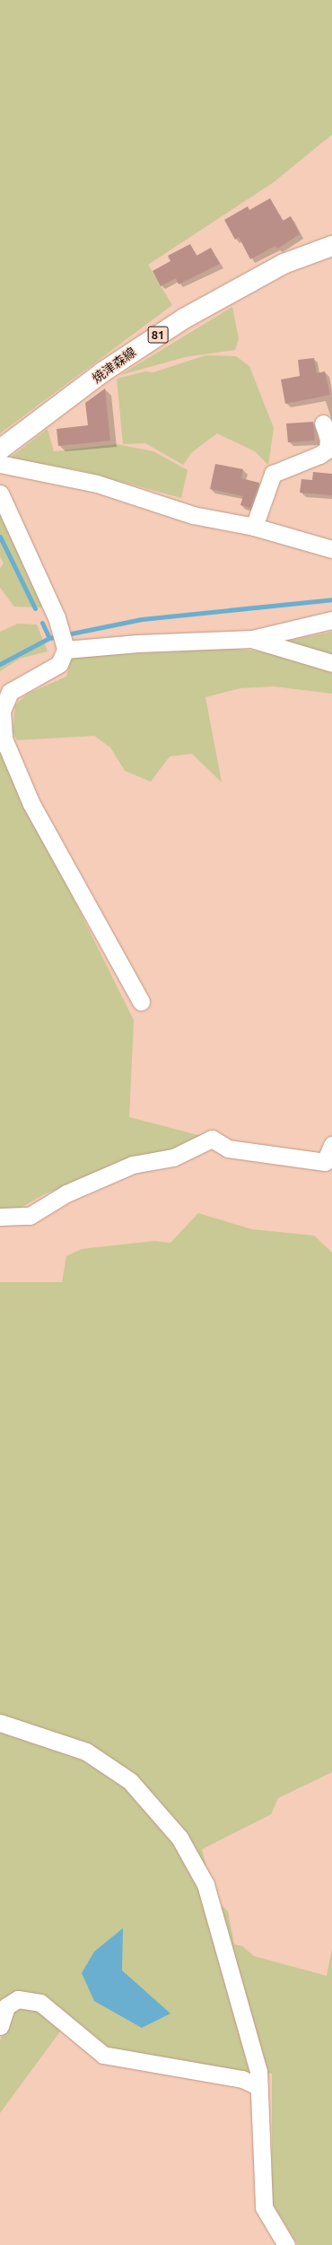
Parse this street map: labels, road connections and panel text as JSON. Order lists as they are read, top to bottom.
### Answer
{
  "streets": {
    "main road": ["81", "焼津森線"]
  }
}
